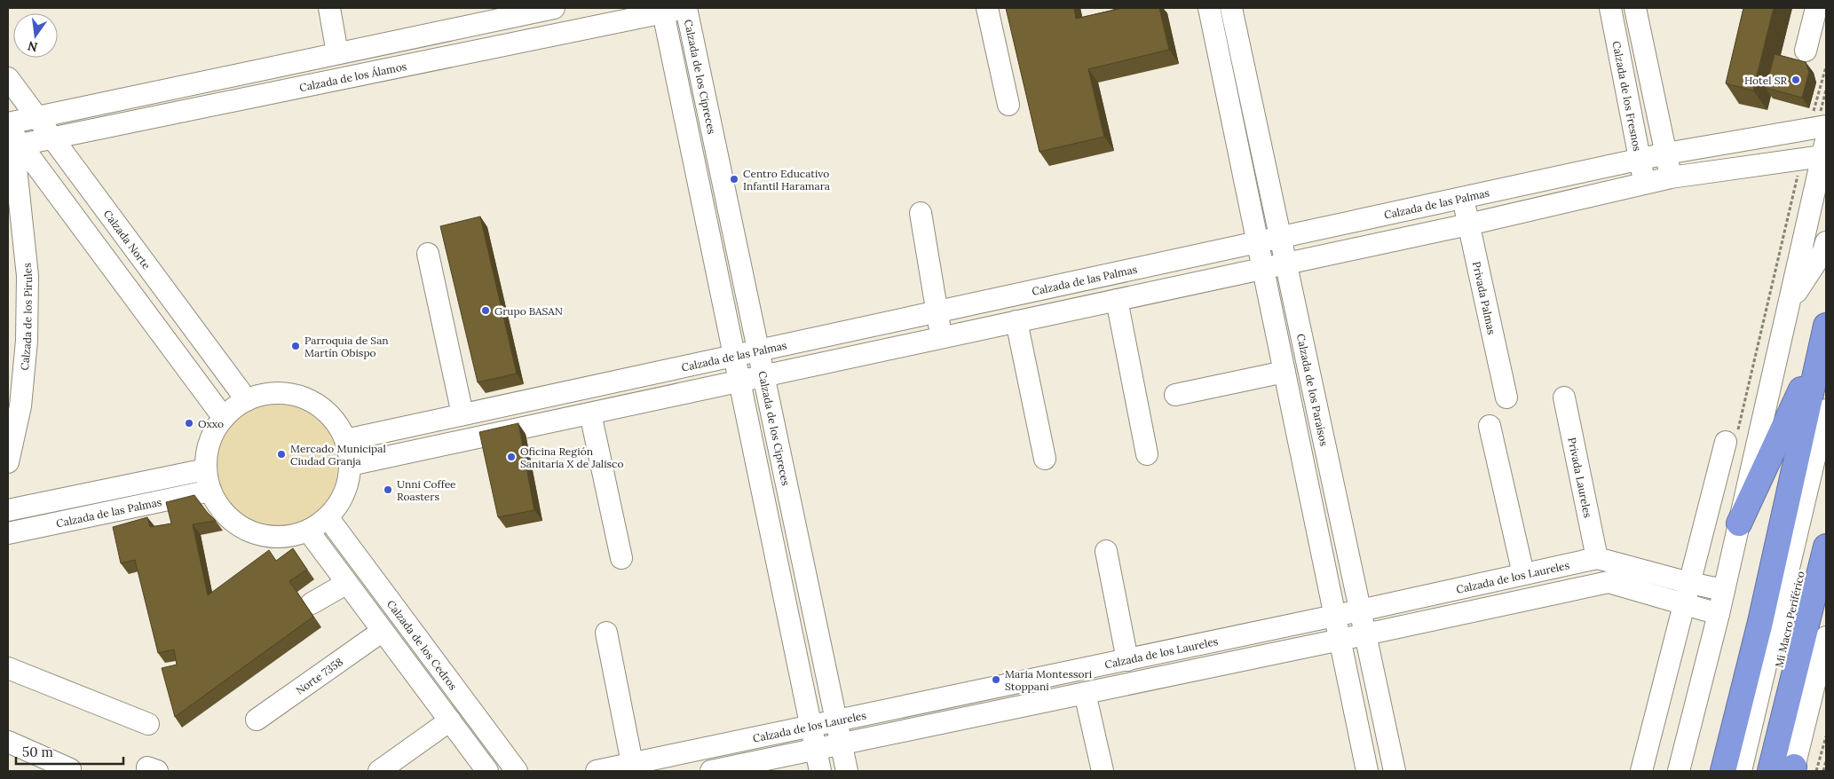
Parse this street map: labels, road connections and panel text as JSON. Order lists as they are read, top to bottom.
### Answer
{
  "streets": {
    "street": [
      "Calzada de los Álamos",
      "Calzada de los Cipreces",
      "Calzada de los Fresnos",
      "Calzada de las Palmas",
      "Calzada Norte",
      "Privada Palmas",
      "Calzada de los Pirules",
      "Calzada de los Paraisos",
      "Privada Laureles",
      "Calzada de los Laureles",
      "Mi Macro Periférico",
      "Calzada de los Cedros",
      "Norte 7358"
    ]
  },
  "crossings": [
    ["Calzada de los Álamos", "Calzada de los Cipreces"],
    ["Calzada de los Álamos", "Calzada Norte"],
    ["Calzada de los Álamos", "Calzada de los Pirules"],
    ["Calzada de los Cipreces", "Calzada de las Palmas"],
    ["Calzada de los Cipreces", "Calzada de los Laureles"],
    ["Calzada de los Fresnos", "Calzada de las Palmas"],
    ["Calzada de las Palmas", "Calzada Norte"],
    ["Calzada de las Palmas", "Privada Palmas"],
    ["Calzada de las Palmas", "Calzada de los Paraisos"],
    ["Calzada de las Palmas", "Calzada de los Cedros"],
    ["Calzada Norte", "Calzada de los Cedros"],
    ["Calzada de los Paraisos", "Calzada de los Laureles"],
    ["Privada Laureles", "Calzada de los Laureles"]
  ],
  "places": [
    "Hotel SR",
    "Centro Educativo Infantil Haramara",
    "Grupo BASAN",
    "Parroquia de San Martín Obispo",
    "Oxxo",
    "Mercado Municipal Ciudad Granja",
    "Oficina Región Sanitaria X de Jalisco",
    "Unni Coffee Roasters",
    "Maria Montessori Stoppani"
  ],
  "scale_bar": "50 m",
  "north": "bottom"
}
